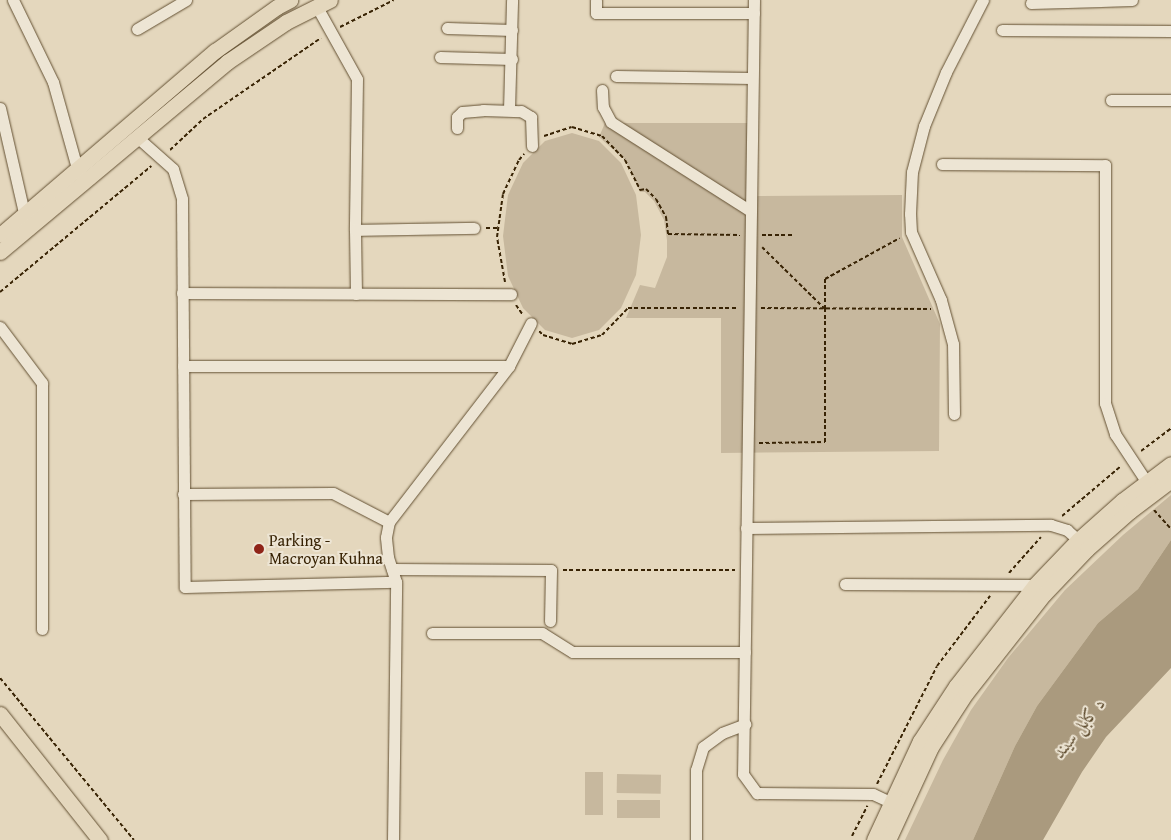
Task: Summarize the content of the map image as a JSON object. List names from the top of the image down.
{
  "water": ["د کابل سيند"],
  "places": ["Parking - Macroyan Kuhna"]
}
